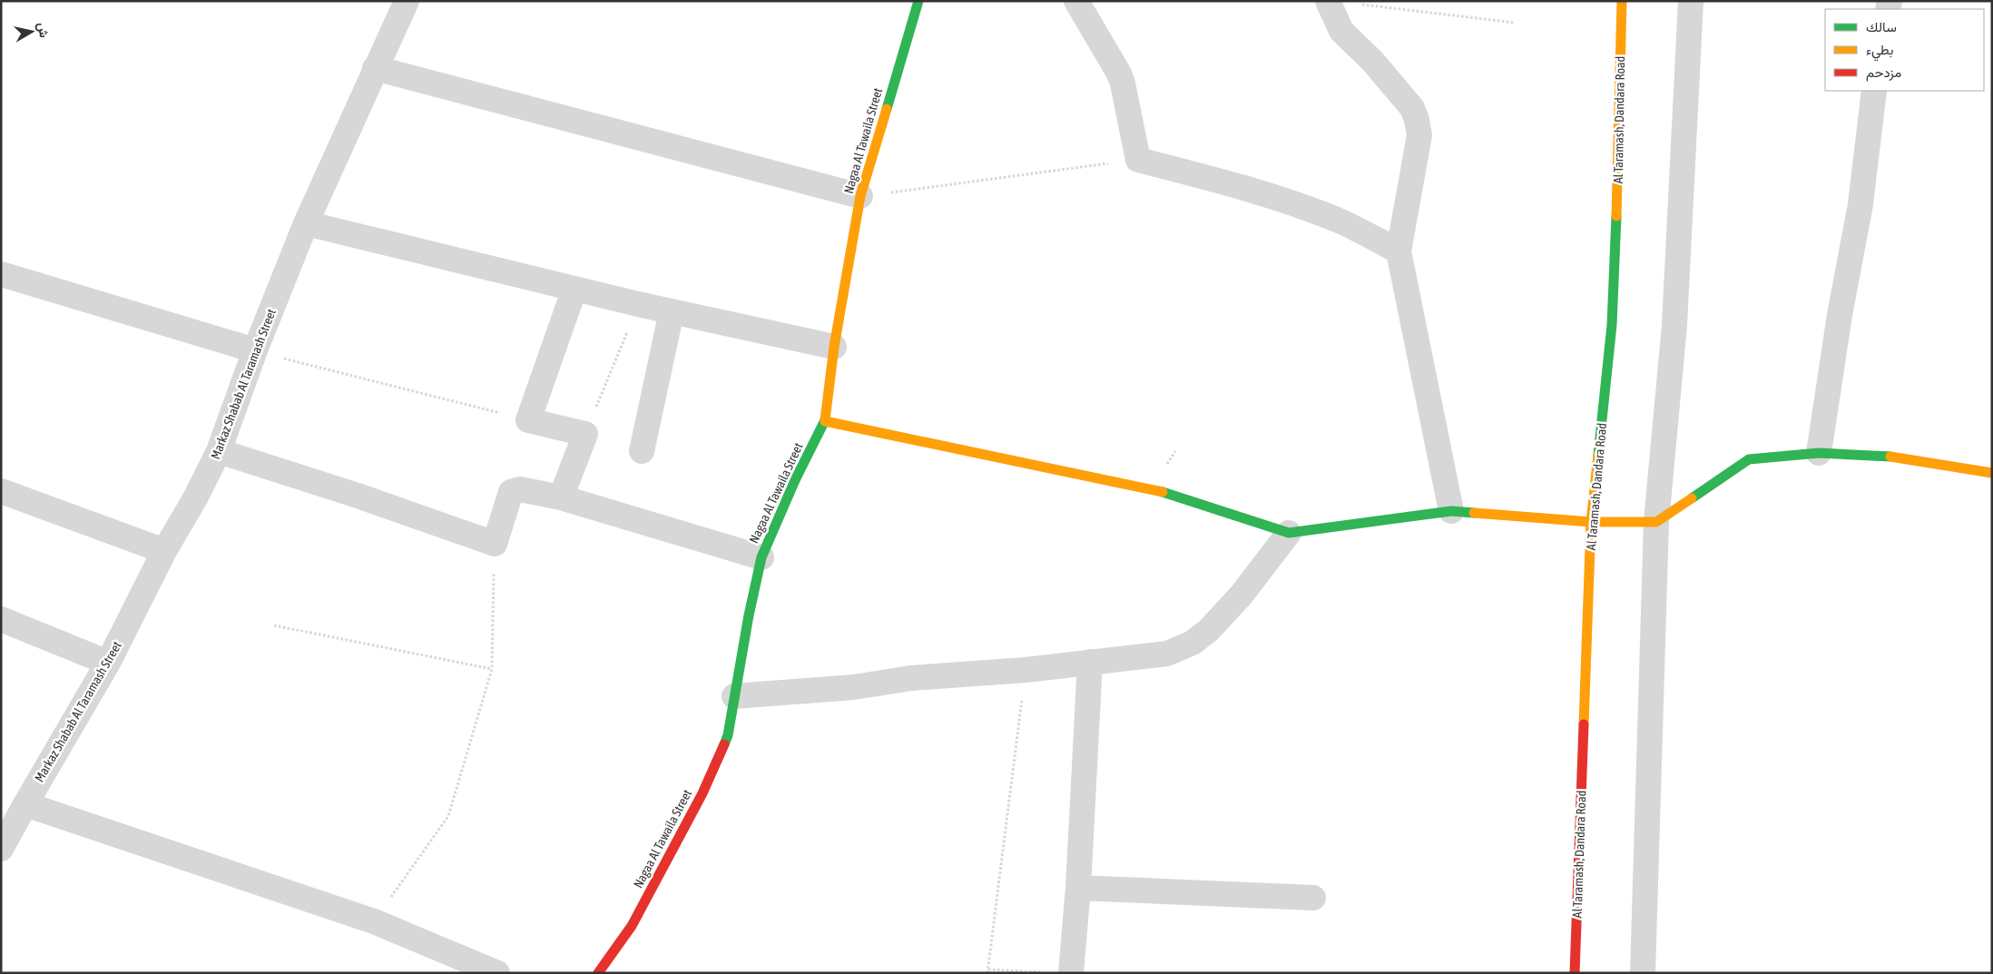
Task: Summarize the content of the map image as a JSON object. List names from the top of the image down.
{
  "streets": {
    "street": ["Al Taramash, Dandara Road", "Nagaa Al Tawaila Street", "Markaz Shabab Al Taramash Street"]
  },
  "legend": ["سالك", "بطيء", "مزدحم"],
  "north": "right"
}
